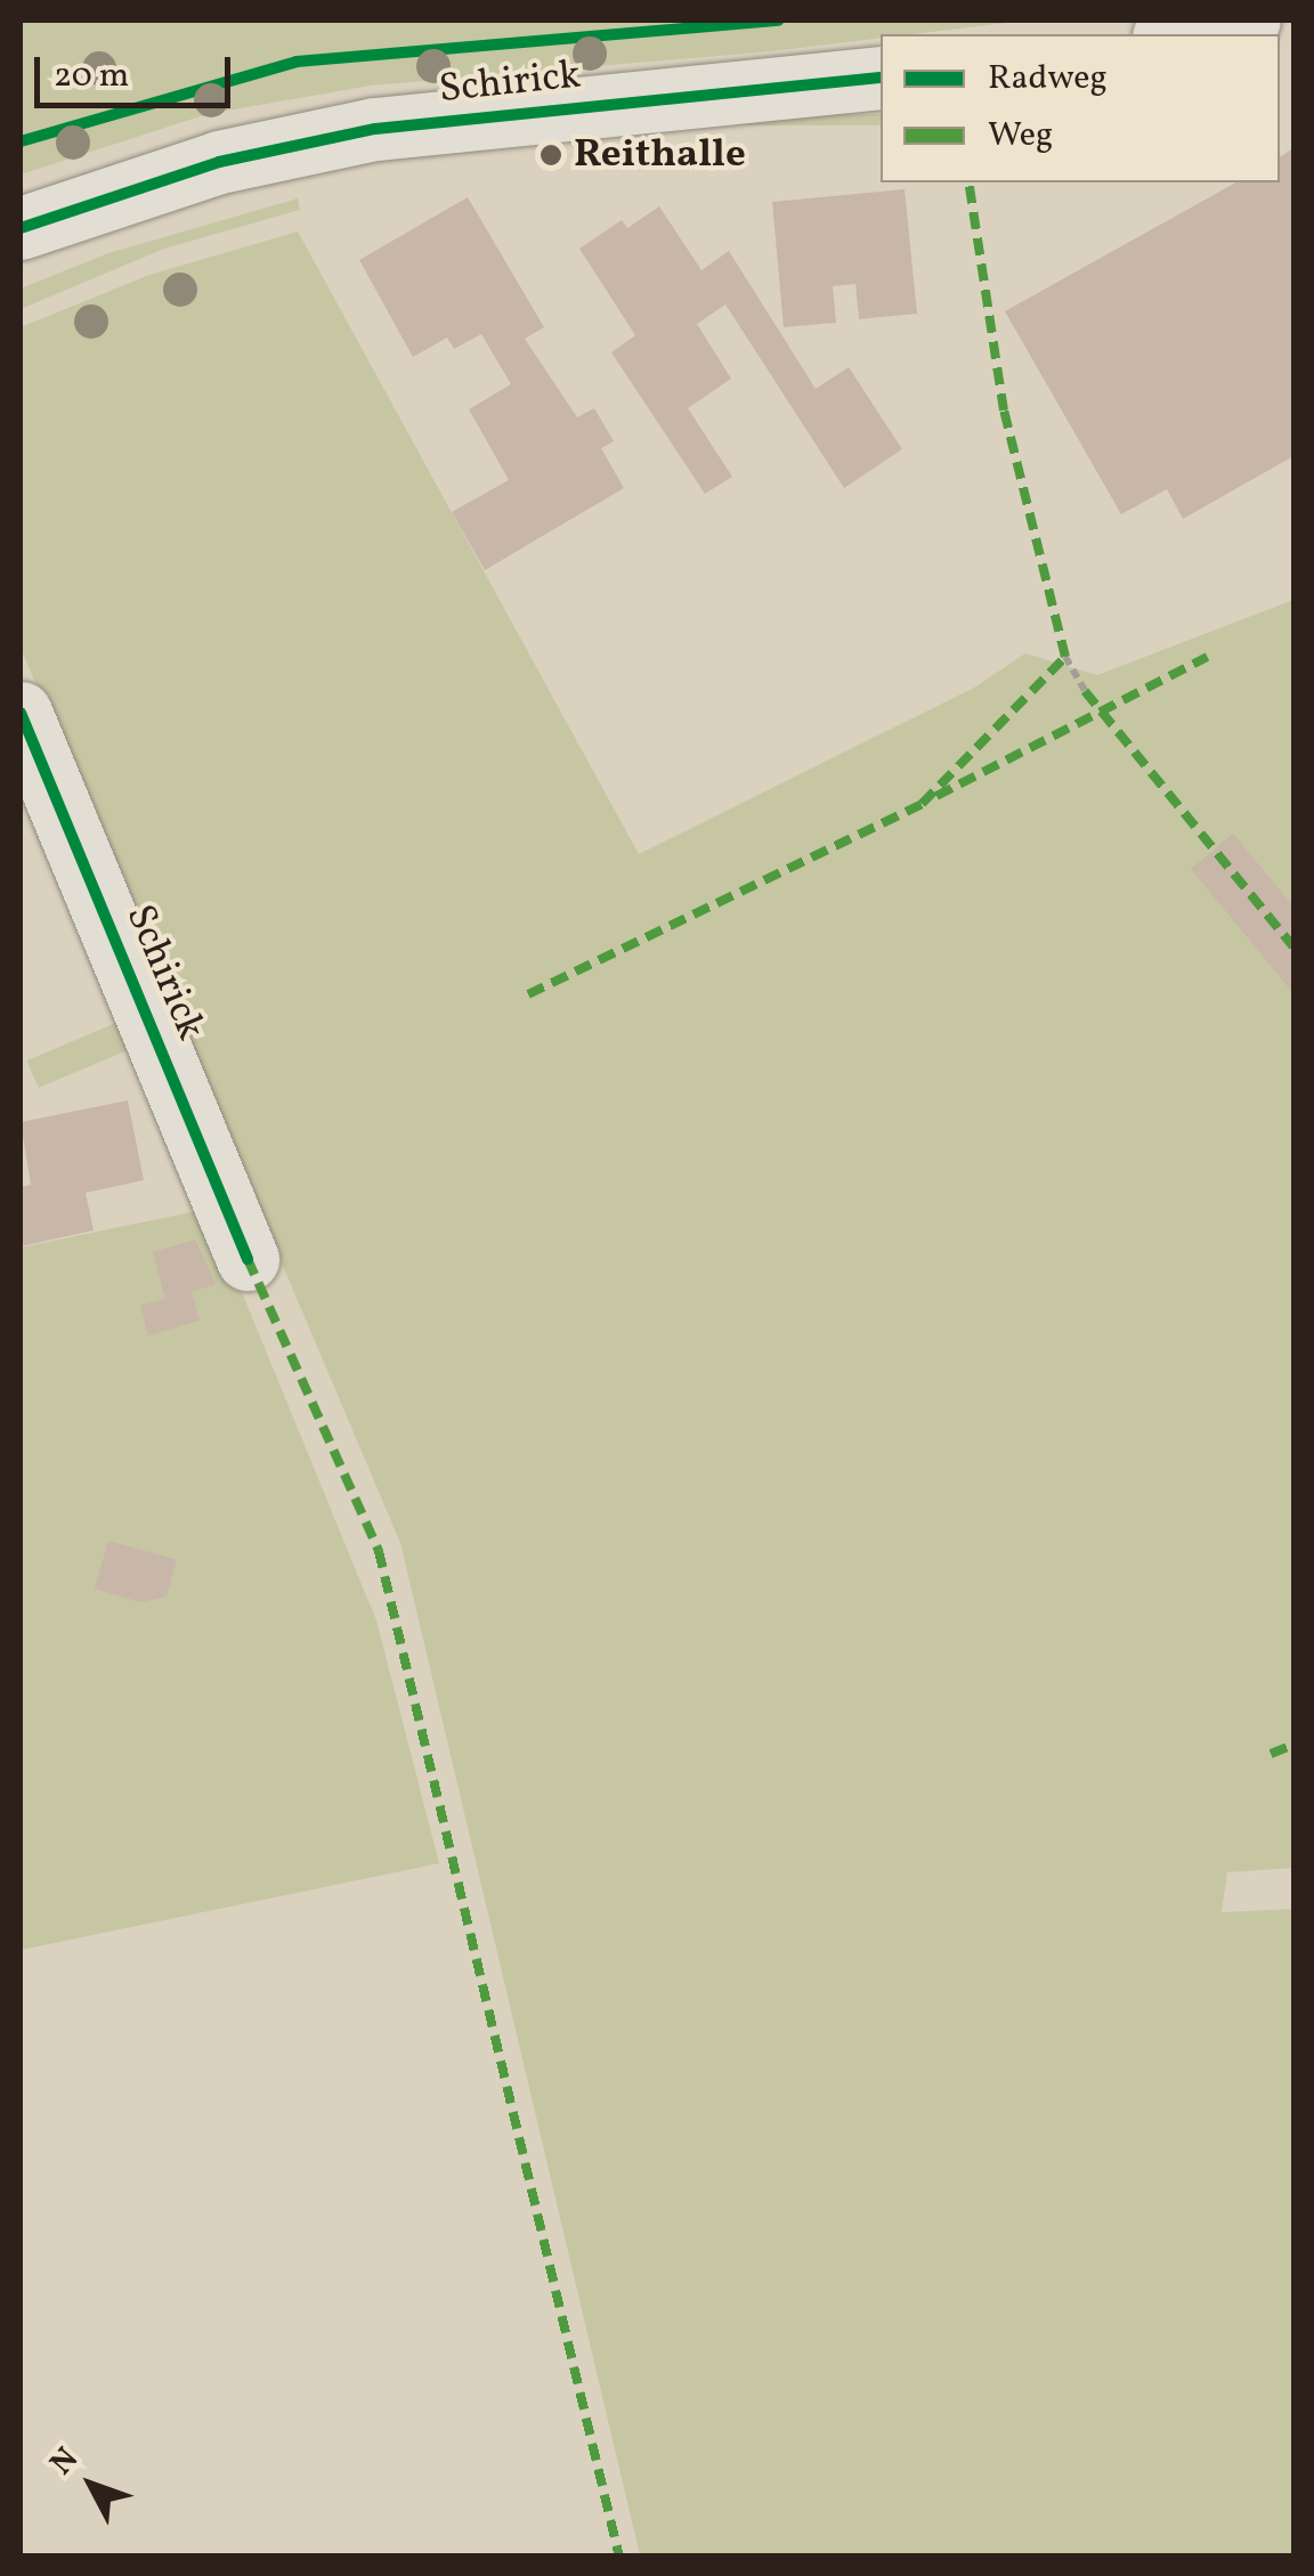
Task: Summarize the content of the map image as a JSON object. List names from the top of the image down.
{
  "streets": {
    "street": ["Schirick"]
  },
  "places": ["Reithalle"],
  "legend": ["Radweg", "Weg"],
  "scale_bar": "20 m",
  "north": "top left"
}
